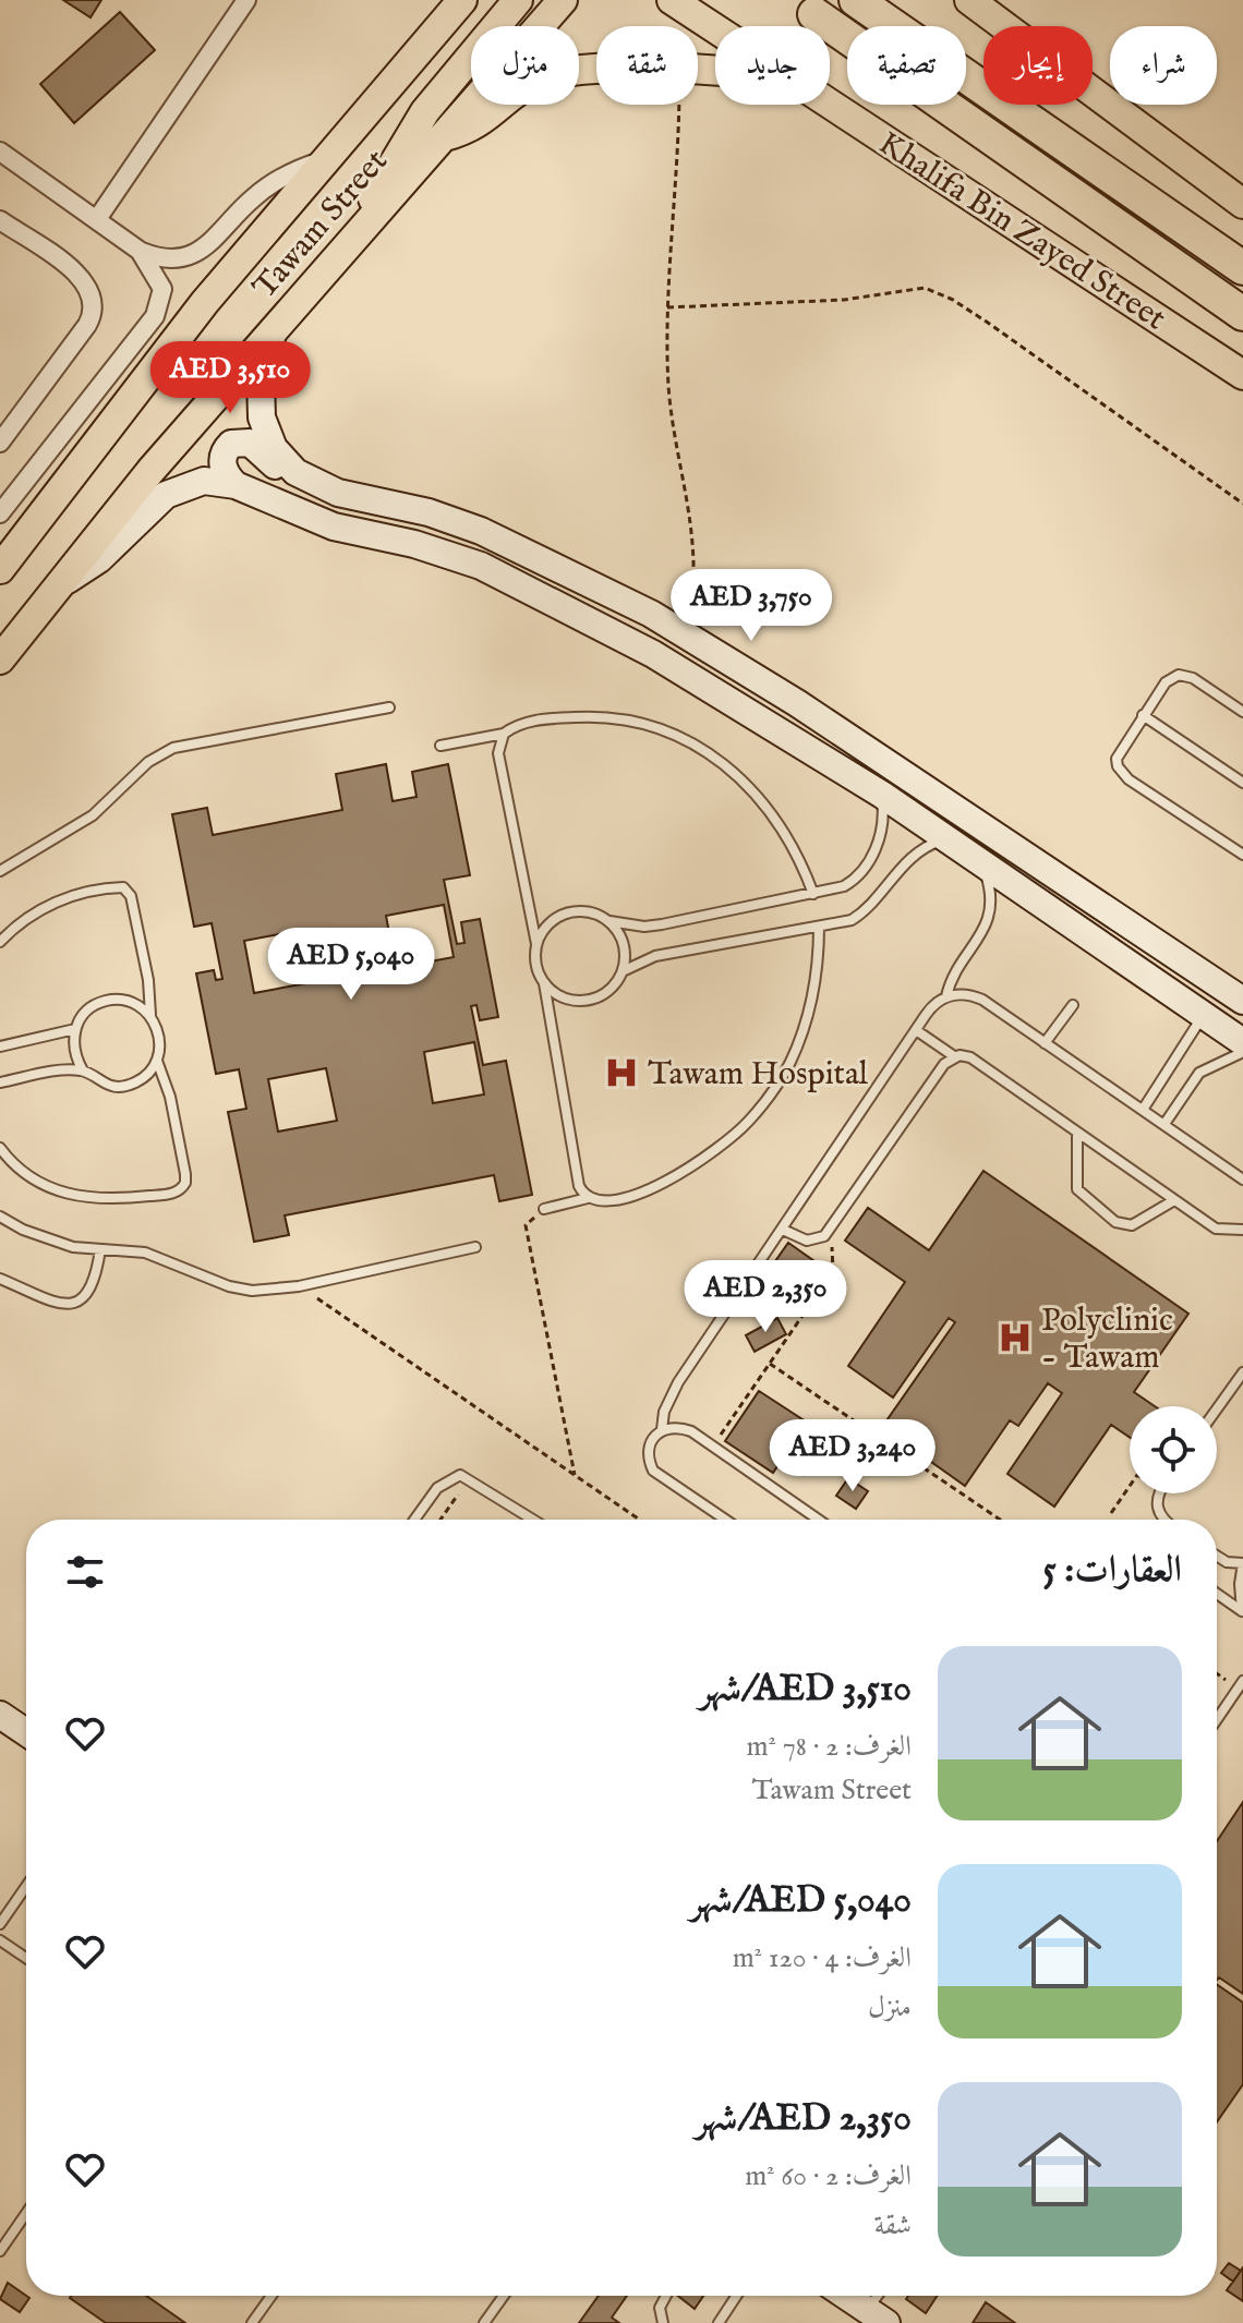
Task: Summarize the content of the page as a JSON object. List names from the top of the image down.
{
  "streets": {
    "highway": ["Khalifa Bin Zayed Street"],
    "main road": ["Tawam Street"]
  },
  "places": {
    "hospital": ["Tawam Hospital", "Polyclinic - Tawam"]
  },
  "page": {
    "chip": [
      "شراء",
      "إيجار",
      "تصفية",
      "جديد",
      "شقة",
      "منزل"
    ],
    "price": [
      "AED 3,510",
      "AED 3,750",
      "AED 5,040",
      "AED 2,350",
      "AED 3,240"
    ],
    "heading": "العقارات: 5",
    "list": [
      {
        "name": "AED 3,510/شهر",
        "note": "الغرف: 2 · 78 m² · Tawam Street"
      },
      {
        "name": "AED 5,040/شهر",
        "note": "الغرف: 4 · 120 m² · منزل"
      },
      {
        "name": "AED 2,350/شهر",
        "note": "الغرف: 2 · 60 m² · شقة"
      }
    ]
  }
}
